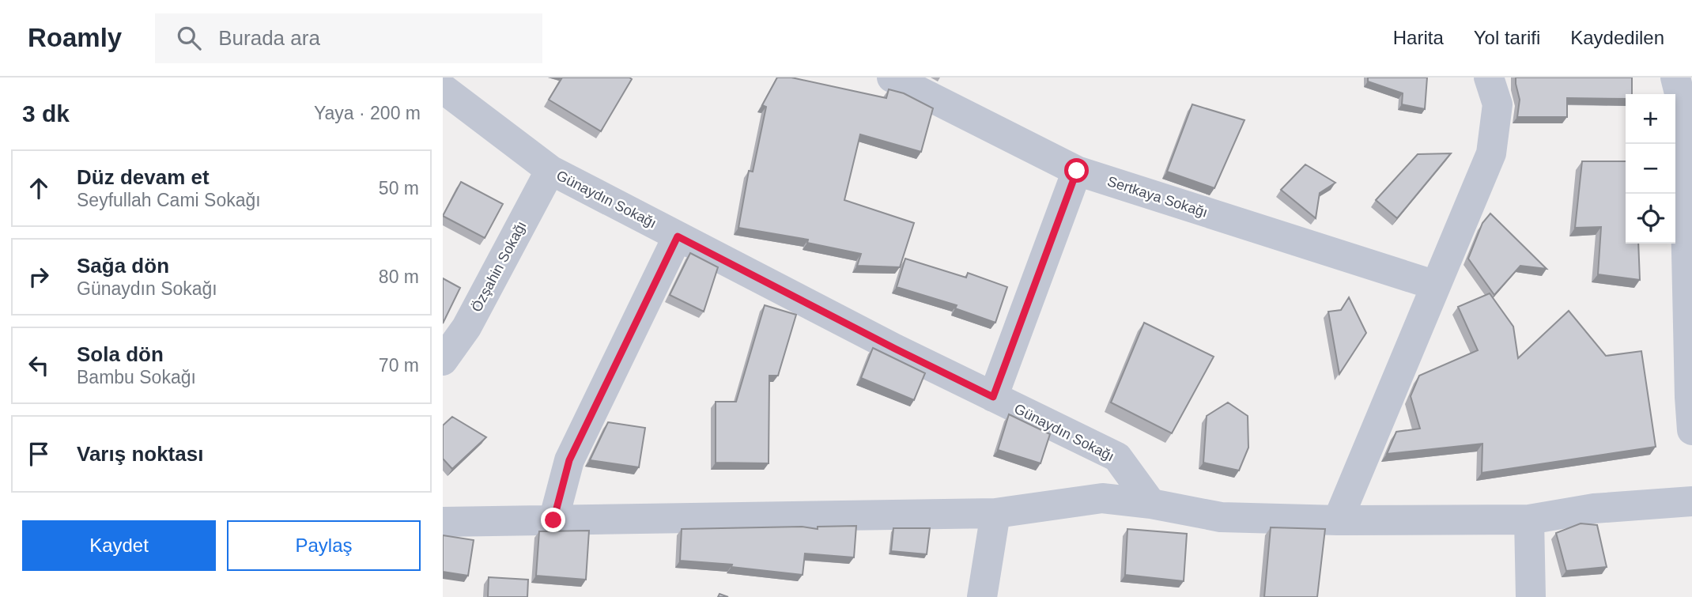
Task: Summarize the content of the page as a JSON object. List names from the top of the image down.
{
  "streets": {
    "street": ["Sertkaya Sokağı", "Günaydın Sokağı", "Özşahin Sokağı"]
  },
  "crossings": [
    ["Günaydın Sokağı", "Özşahin Sokağı"]
  ],
  "page": {
    "header": "Roamly",
    "search": "Burada ara",
    "nav": ["Harita", "Yol tarifi", "Kaydedilen"],
    "heading": ["3 dk", "Yaya · 200 m"],
    "map_buttons": ["+", "−"],
    "list": [
      ["Düz devam et", "Seyfullah Cami Sokağı", "50 m"],
      ["Sağa dön", "Günaydın Sokağı", "80 m"],
      ["Sola dön", "Bambu Sokağı", "70 m"],
      "Varış noktası"
    ],
    "buttons": ["Kaydet", "Paylaş"]
  }
}
